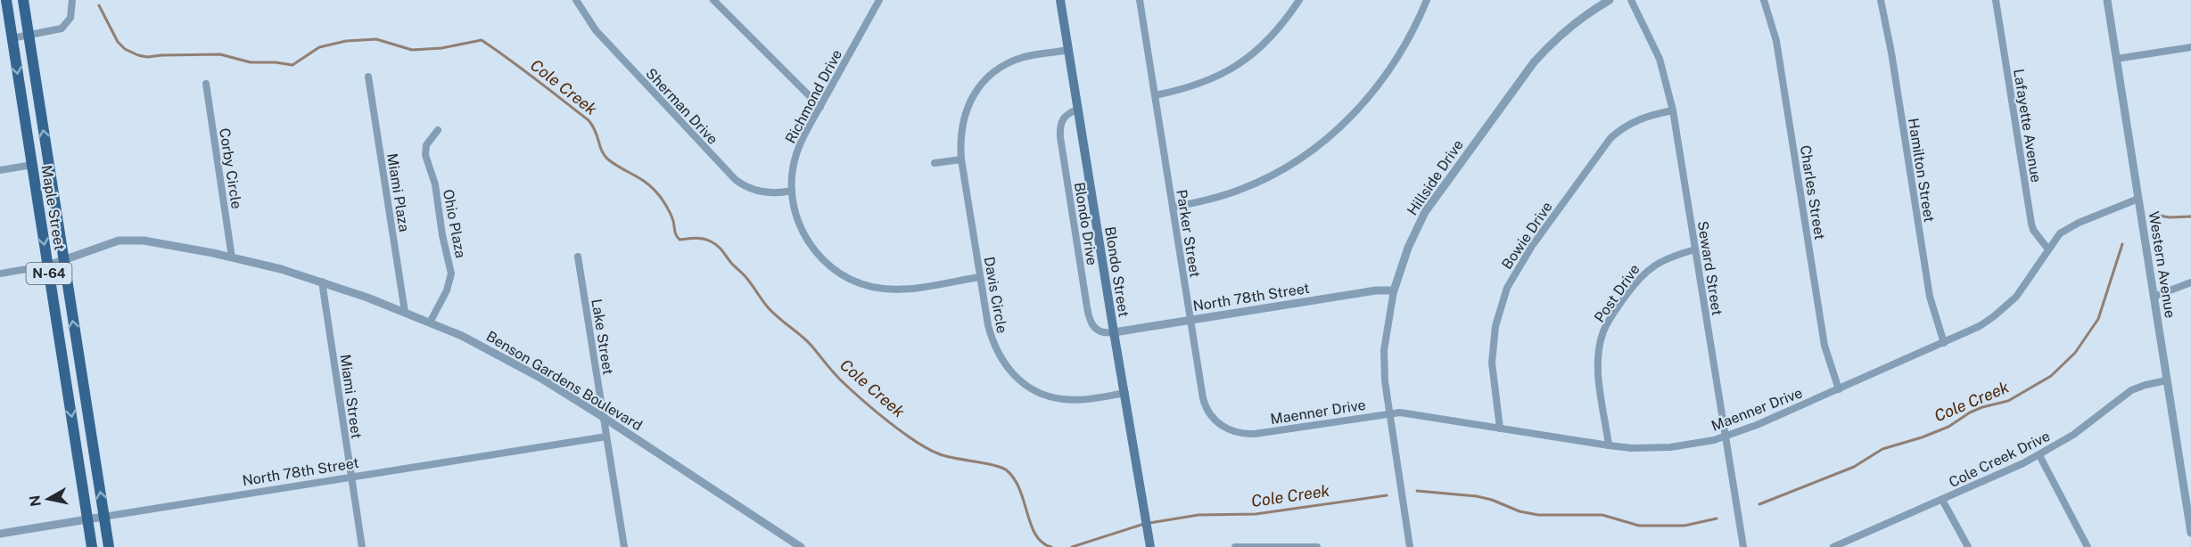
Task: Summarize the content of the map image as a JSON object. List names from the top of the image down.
{
  "streets": {
    "main road": ["Maple Street", "Blondo Street", "N-64"],
    "street": [
      "Richmond Drive",
      "Sherman Drive",
      "Lafayette Avenue",
      "Corby Circle",
      "Hamilton Street",
      "Hillside Drive",
      "Miami Plaza",
      "Charles Street",
      "Ohio Plaza",
      "Blondo Drive",
      "Parker Street",
      "Bowie Drive",
      "Western Avenue",
      "Seward Street",
      "Post Drive",
      "Davis Circle",
      "North 78th Street",
      "Lake Street",
      "Benson Gardens Boulevard",
      "Miami Street",
      "Maenner Drive",
      "Cole Creek Drive"
    ]
  },
  "crossings": [
    ["Richmond Drive", "Sherman Drive"],
    ["Richmond Drive", "Davis Circle"],
    ["Lafayette Avenue", "Maenner Drive"],
    ["Corby Circle", "Benson Gardens Boulevard"],
    ["Hamilton Street", "Maenner Drive"],
    ["Hillside Drive", "North 78th Street"],
    ["Hillside Drive", "Maenner Drive"],
    ["Miami Plaza", "Benson Gardens Boulevard"],
    ["Charles Street", "Maenner Drive"],
    ["Maple Street", "North 78th Street"],
    ["Maple Street", "Benson Gardens Boulevard"],
    ["Ohio Plaza", "Benson Gardens Boulevard"],
    ["Blondo Drive", "Blondo Street"],
    ["Blondo Drive", "North 78th Street"],
    ["Parker Street", "North 78th Street"],
    ["Parker Street", "Maenner Drive"],
    ["Bowie Drive", "Seward Street"],
    ["Bowie Drive", "Maenner Drive"],
    ["Western Avenue", "Maenner Drive"],
    ["Western Avenue", "Cole Creek Drive"],
    ["Seward Street", "Post Drive"],
    ["Seward Street", "Maenner Drive"],
    ["Blondo Street", "Davis Circle"],
    ["Blondo Street", "North 78th Street"],
    ["Post Drive", "Maenner Drive"],
    ["North 78th Street", "Lake Street"],
    ["North 78th Street", "Miami Street"],
    ["Lake Street", "Benson Gardens Boulevard"],
    ["Benson Gardens Boulevard", "Miami Street"]
  ],
  "water": ["Cole Creek"],
  "north": "left"
}
